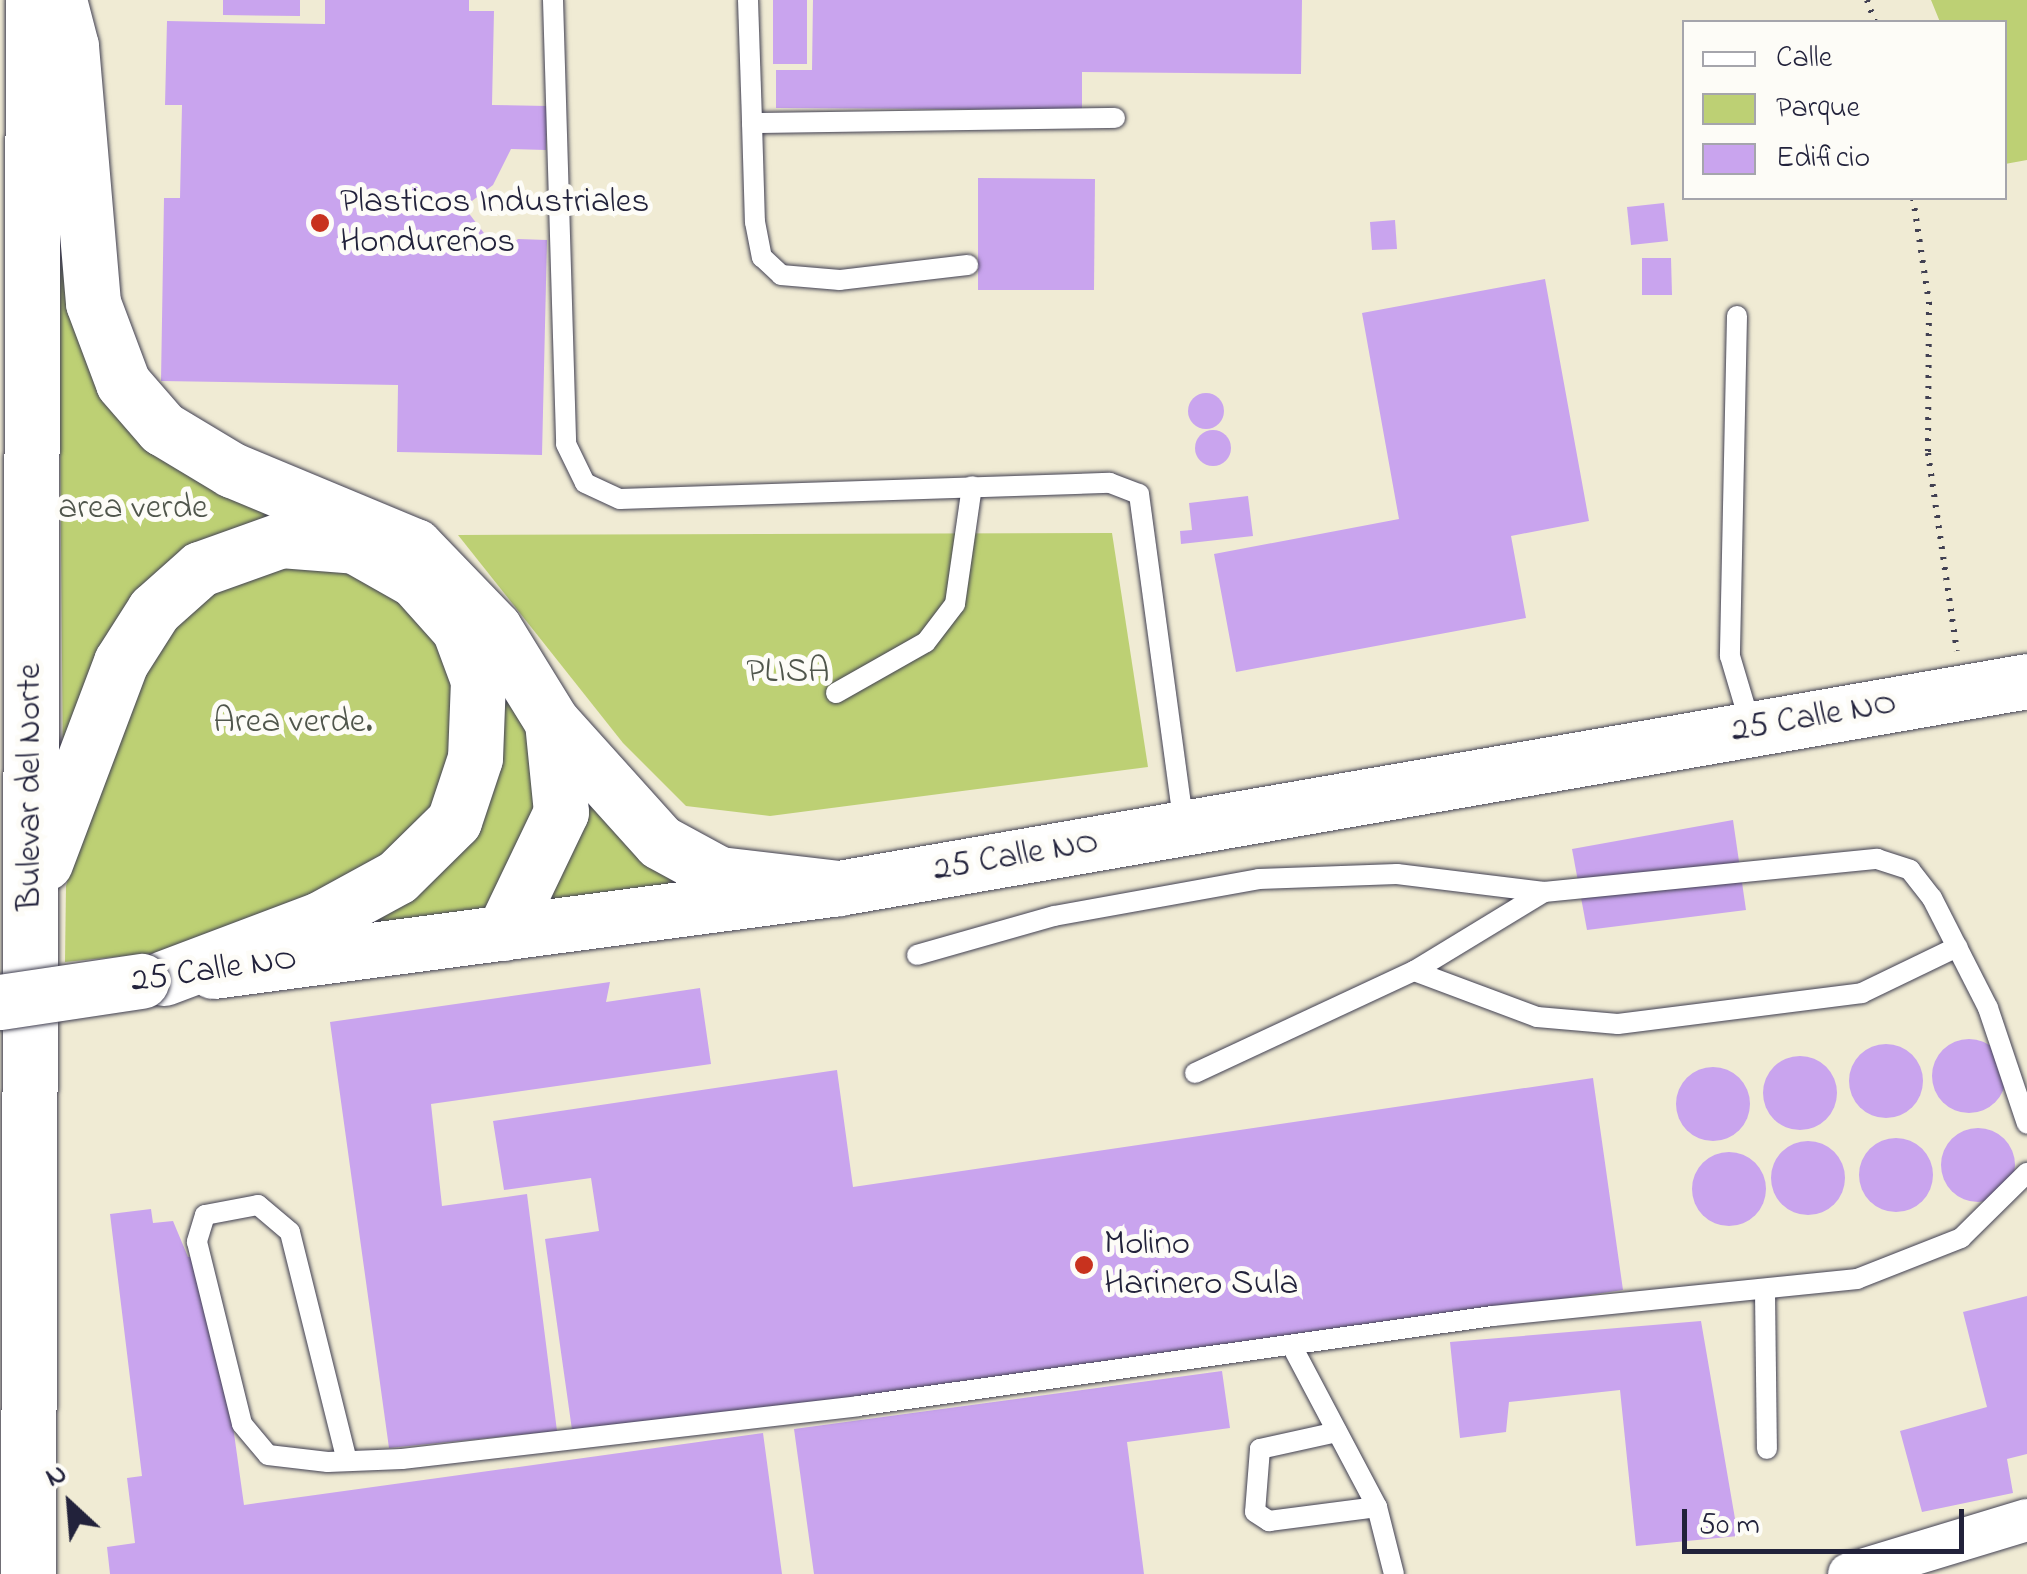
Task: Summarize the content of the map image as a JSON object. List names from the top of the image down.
{
  "streets": {
    "main road": ["25 Calle NO", "Bulevar del Norte"]
  },
  "parks": ["area verde", "PLISA", "Area verde."],
  "places": ["Plasticos Industriales Hondureños", "Molino Harinero Sula"],
  "legend": ["Calle", "Parque", "Edificio"],
  "scale_bar": "50 m",
  "north": "top left"
}
